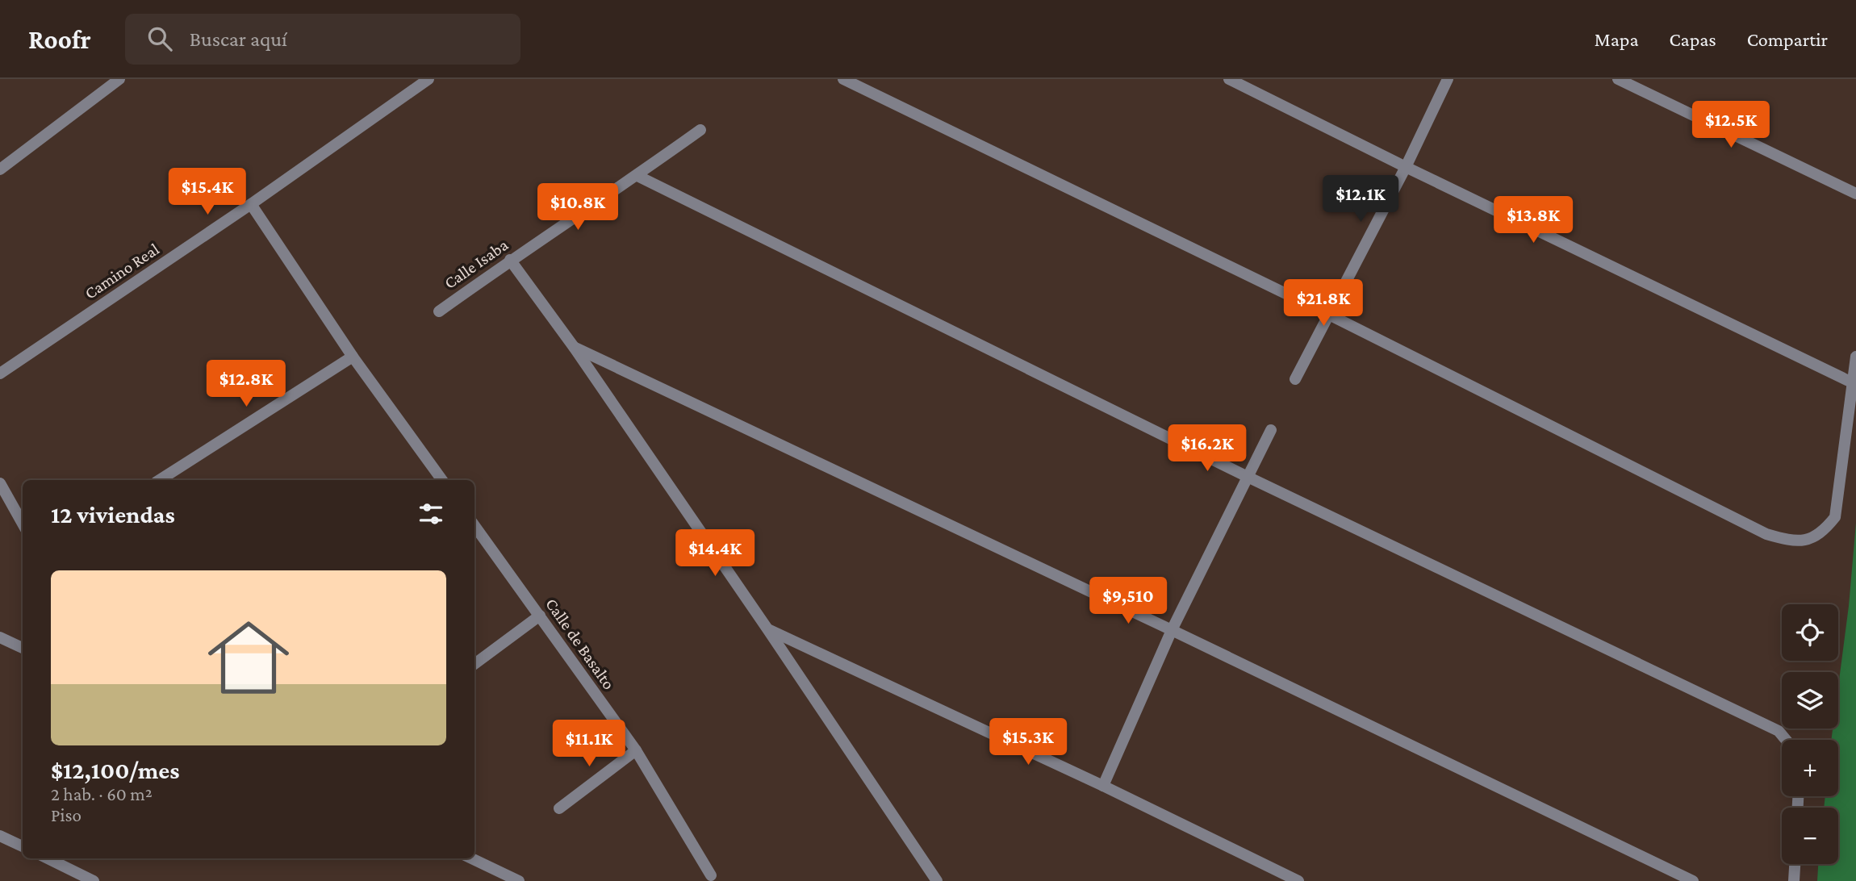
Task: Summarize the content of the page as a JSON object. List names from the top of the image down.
{
  "streets": {
    "street": ["Calle Isaba", "Camino Real", "Calle de Basalto"]
  },
  "page": {
    "header": "Roofr",
    "search": "Buscar aquí",
    "nav": ["Mapa", "Capas", "Compartir"],
    "price": [
      "$12.5K",
      "$15.4K",
      "$12.1K",
      "$10.8K",
      "$13.8K",
      "$21.8K",
      "$12.8K",
      "$16.2K",
      "$14.4K",
      "$9,510",
      "$15.3K",
      "$11.1K"
    ],
    "heading": "12 viviendas",
    "list": [
      {
        "name": "$12,100/mes",
        "note": "2 hab. · 60 m² · Piso"
      }
    ],
    "map_buttons": ["+", "−"]
  }
}
